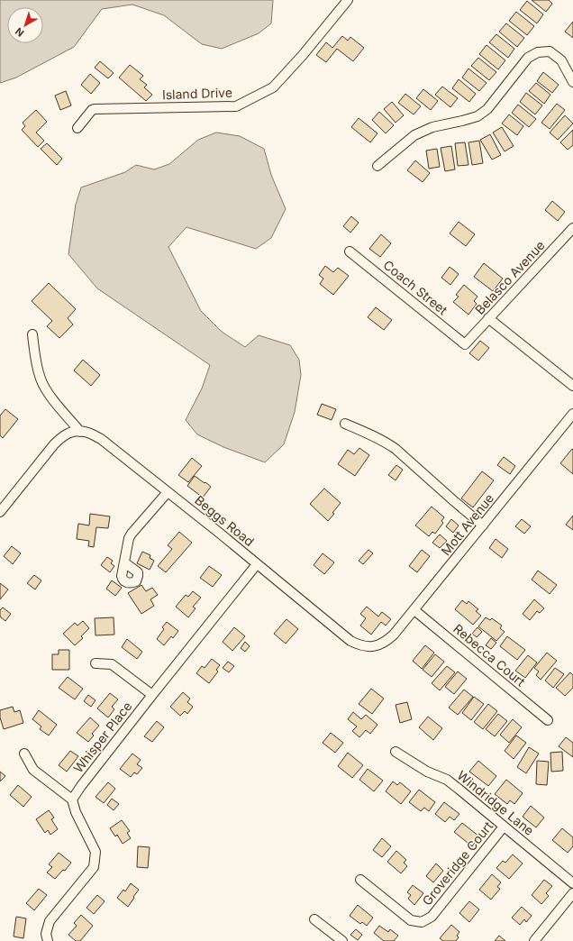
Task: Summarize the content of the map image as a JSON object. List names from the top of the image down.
{
  "streets": {
    "street": [
      "Island Drive",
      "Belasco Avenue",
      "Coach Street",
      "Beggs Road",
      "Mott Avenue",
      "Rebecca Court",
      "Whisper Place",
      "Windridge Lane",
      "Groveridge Court"
    ]
  },
  "crossings": [
    ["Belasco Avenue", "Coach Street"],
    ["Beggs Road", "Mott Avenue"],
    ["Beggs Road", "Whisper Place"],
    ["Mott Avenue", "Rebecca Court"],
    ["Windridge Lane", "Groveridge Court"]
  ],
  "north": "bottom left"
}
